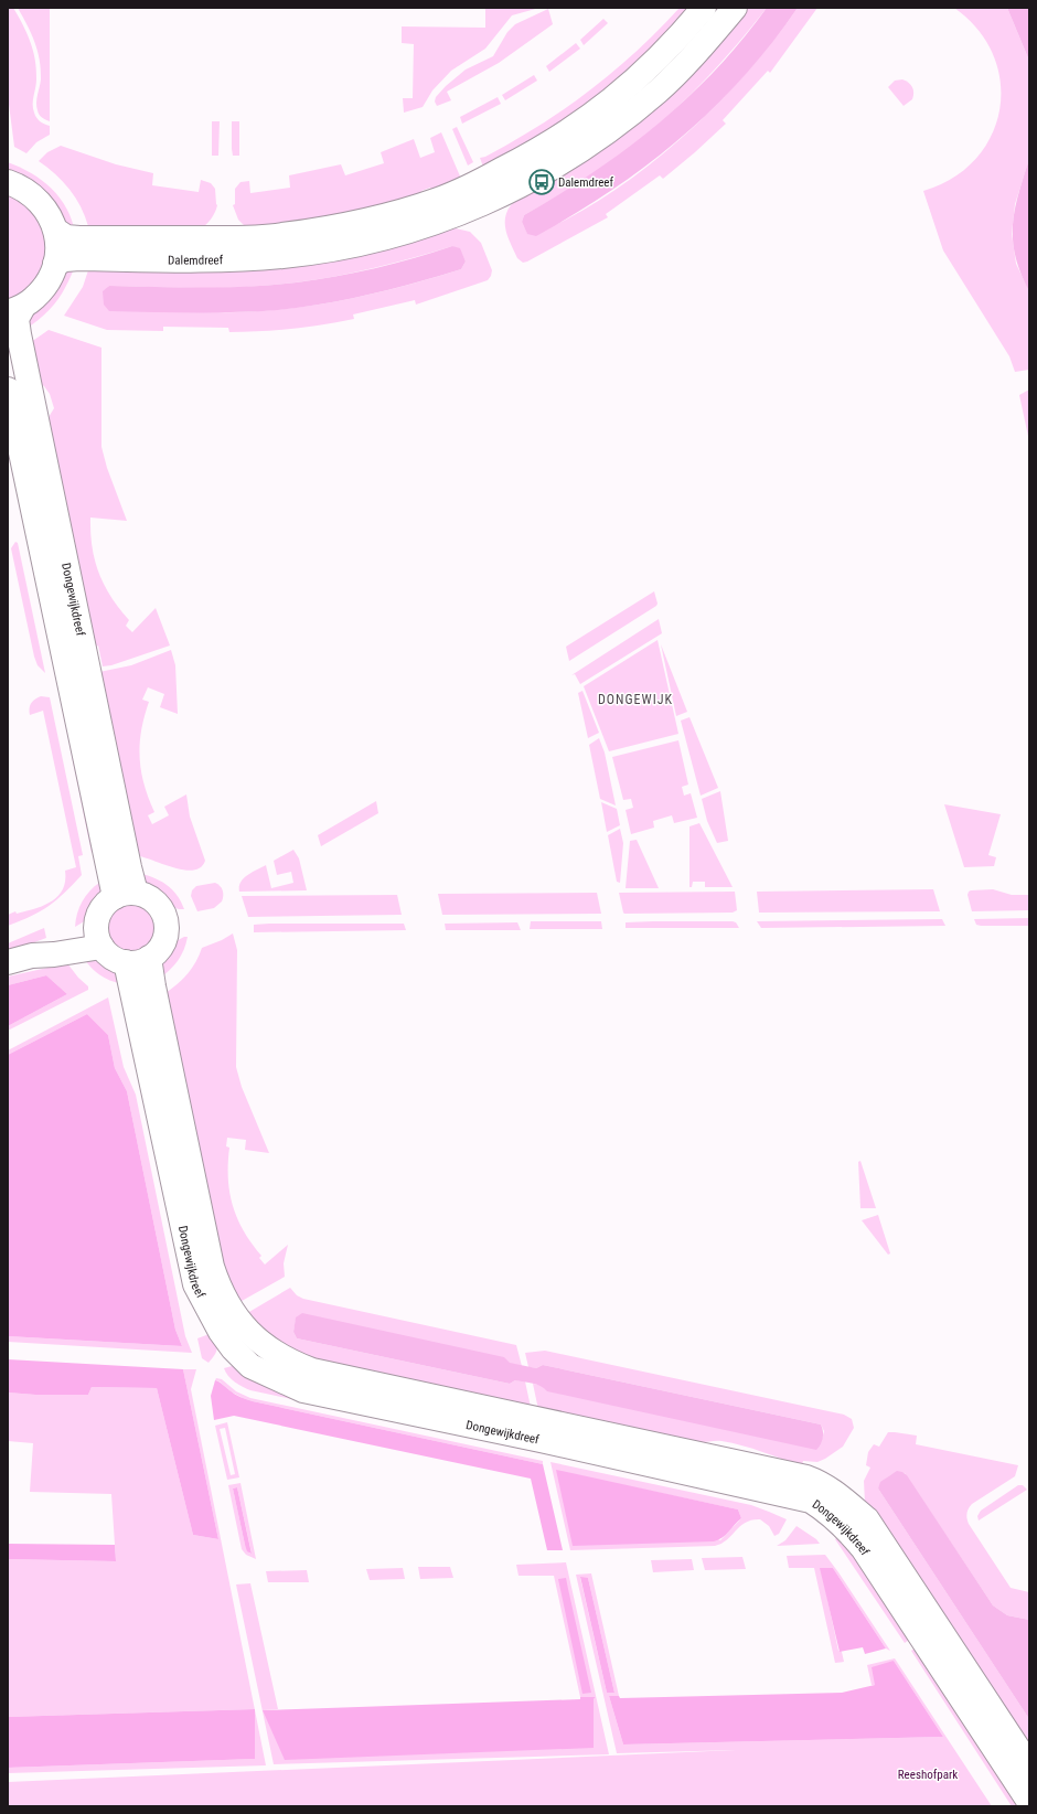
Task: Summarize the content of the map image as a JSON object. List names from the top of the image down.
{
  "streets": {
    "street": ["Dalemdreef", "Dongewijkdreef"]
  },
  "districts": ["DONGEWIJK"],
  "parks": ["Reeshofpark"],
  "places": {
    "bus stop": ["Dalemdreef"]
  }
}
